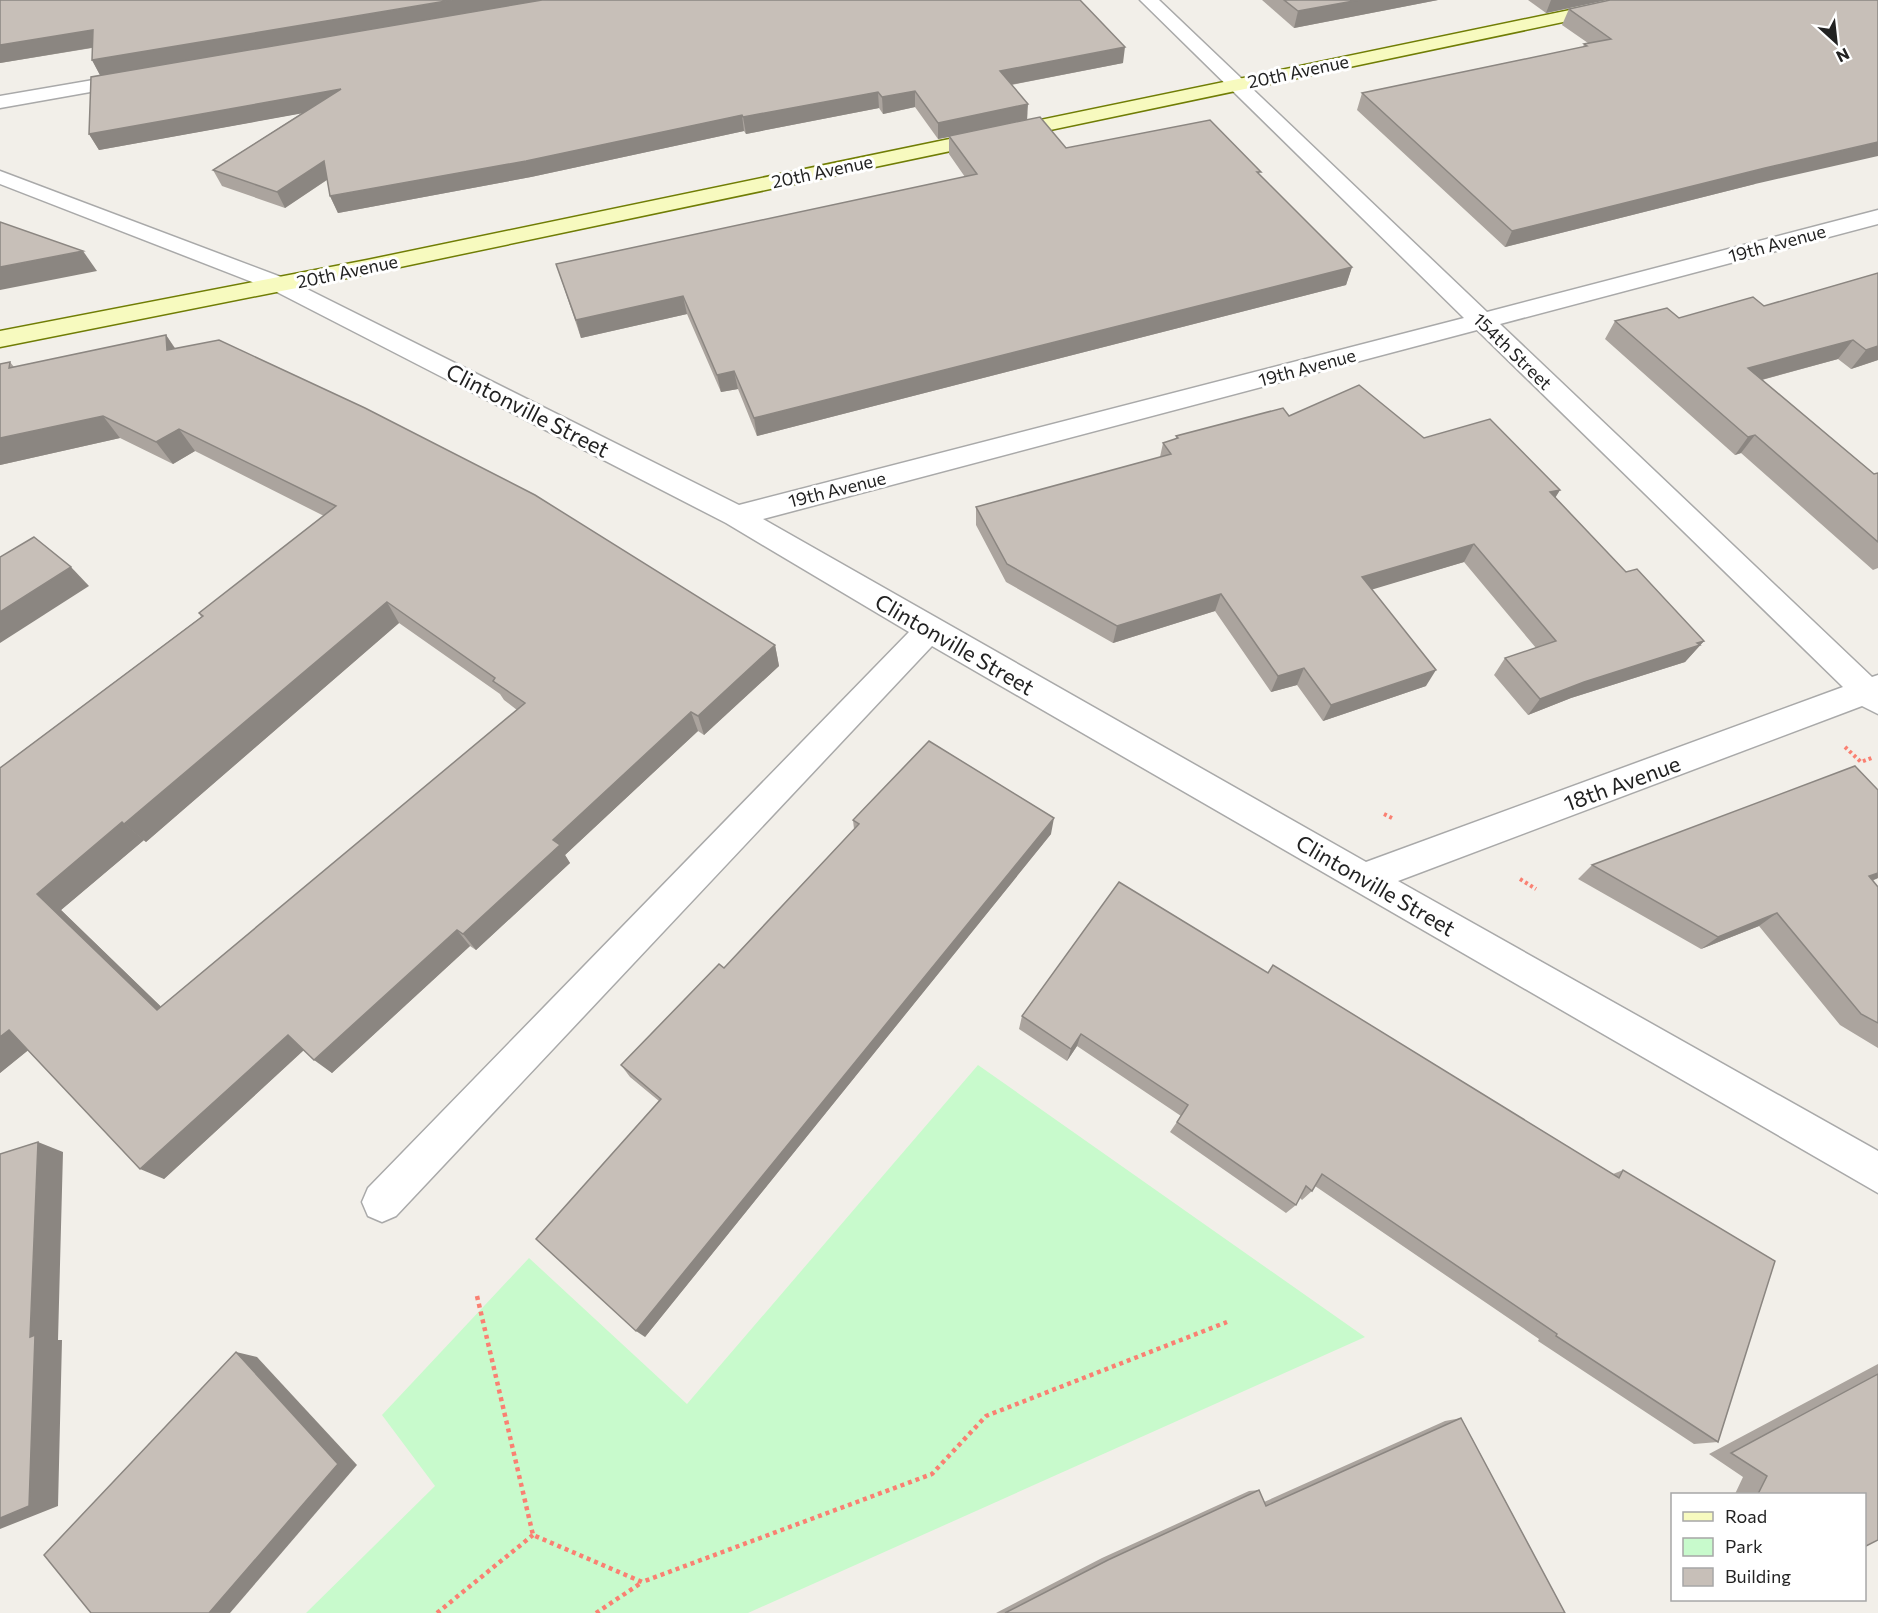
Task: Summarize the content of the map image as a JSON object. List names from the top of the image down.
{
  "streets": {
    "street": [
      "20th Avenue",
      "19th Avenue",
      "154th Street",
      "Clintonville Street",
      "18th Avenue"
    ]
  },
  "crossings": [
    ["20th Avenue", "154th Street"],
    ["20th Avenue", "Clintonville Street"],
    ["19th Avenue", "154th Street"],
    ["19th Avenue", "Clintonville Street"],
    ["154th Street", "18th Avenue"],
    ["Clintonville Street", "18th Avenue"]
  ],
  "legend": ["Road", "Park", "Building"],
  "north": "bottom right"
}
